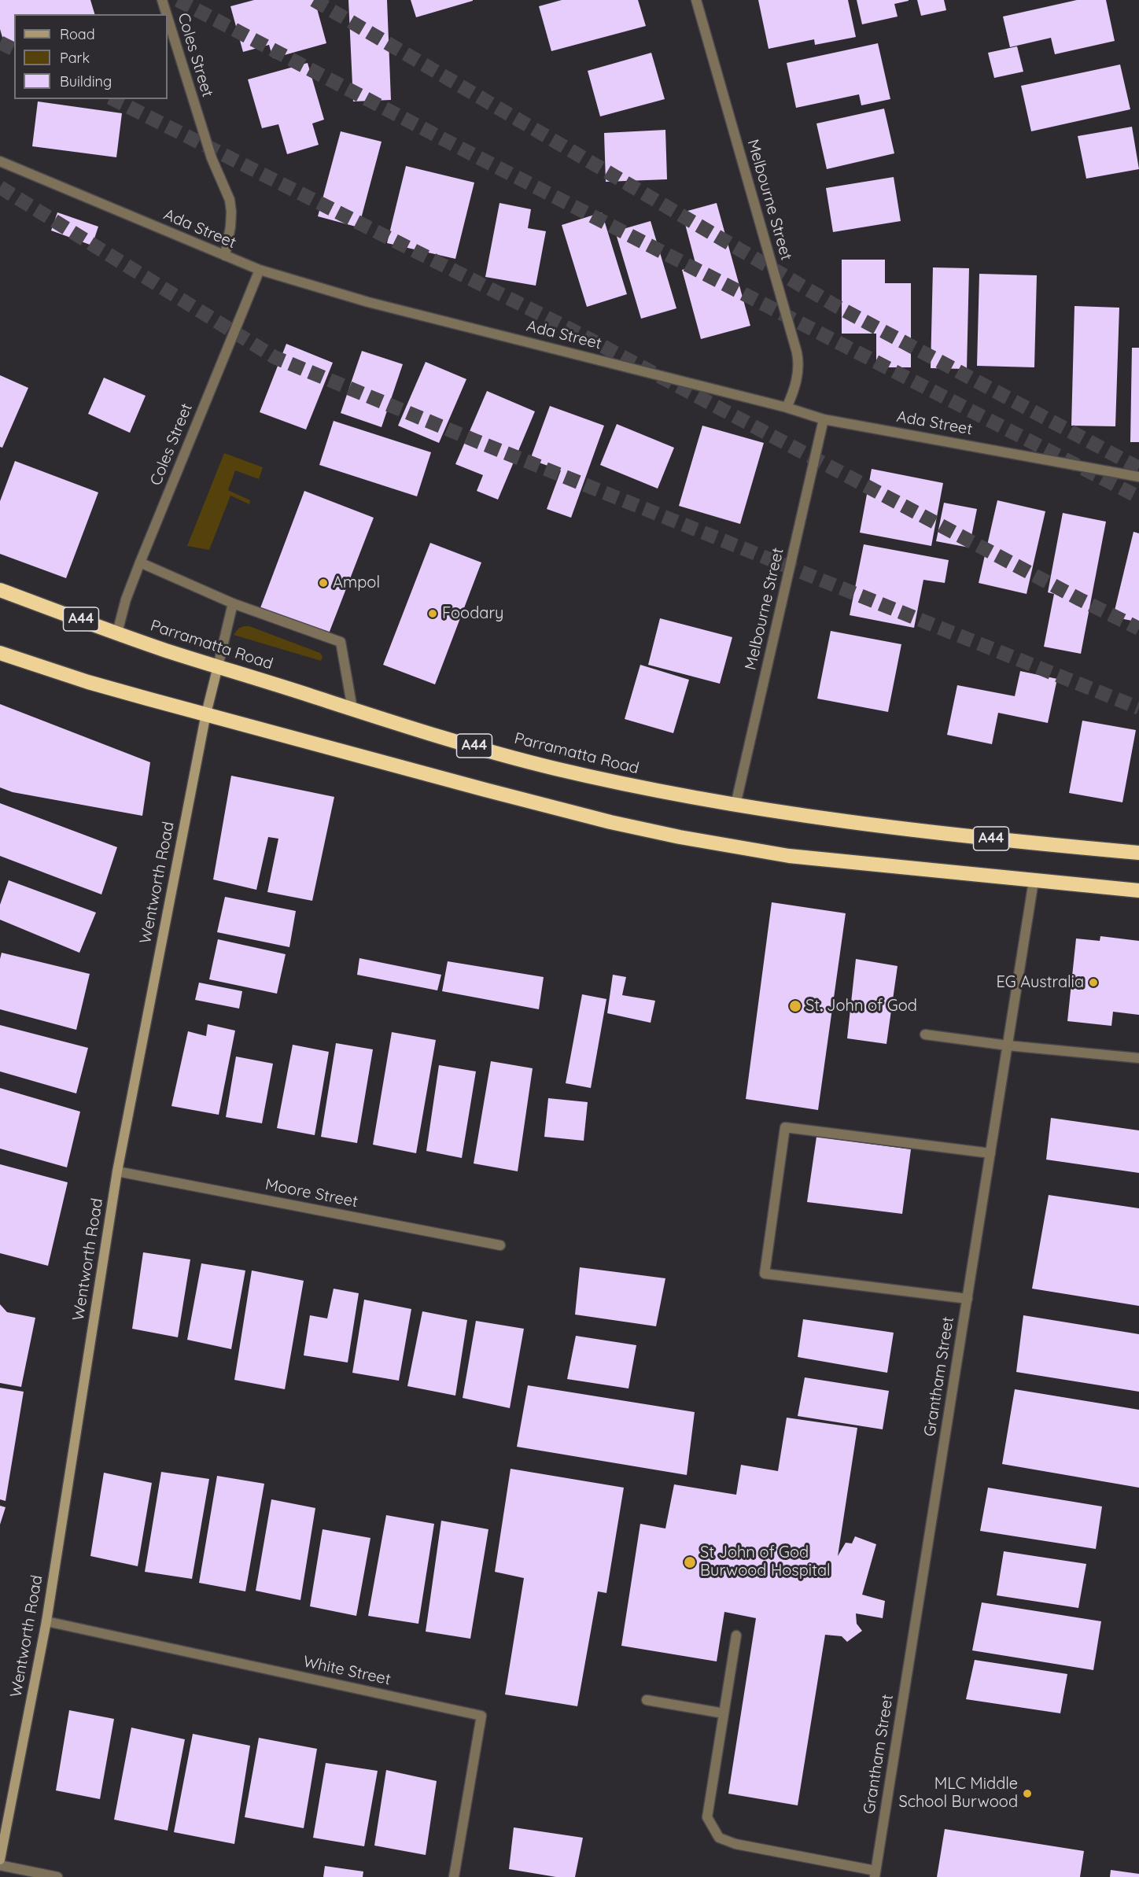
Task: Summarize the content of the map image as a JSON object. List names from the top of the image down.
{
  "streets": {
    "highway": ["A44", "Parramatta Road"],
    "street": [
      "Coles Street",
      "Melbourne Street",
      "Ada Street",
      "Wentworth Road",
      "Moore Street",
      "Grantham Street",
      "White Street"
    ]
  },
  "crossings": [
    ["Coles Street", "Ada Street"],
    ["Coles Street", "Parramatta Road"],
    ["Melbourne Street", "Ada Street"],
    ["Melbourne Street", "Parramatta Road"],
    ["Parramatta Road", "Wentworth Road"],
    ["Wentworth Road", "Moore Street"],
    ["Wentworth Road", "White Street"]
  ],
  "places": [
    "Ampol",
    "Foodary",
    "EG Australia",
    "St. John of God",
    "St John of God Burwood Hospital",
    "MLC Middle School Burwood"
  ],
  "legend": ["Road", "Park", "Building"]
}
